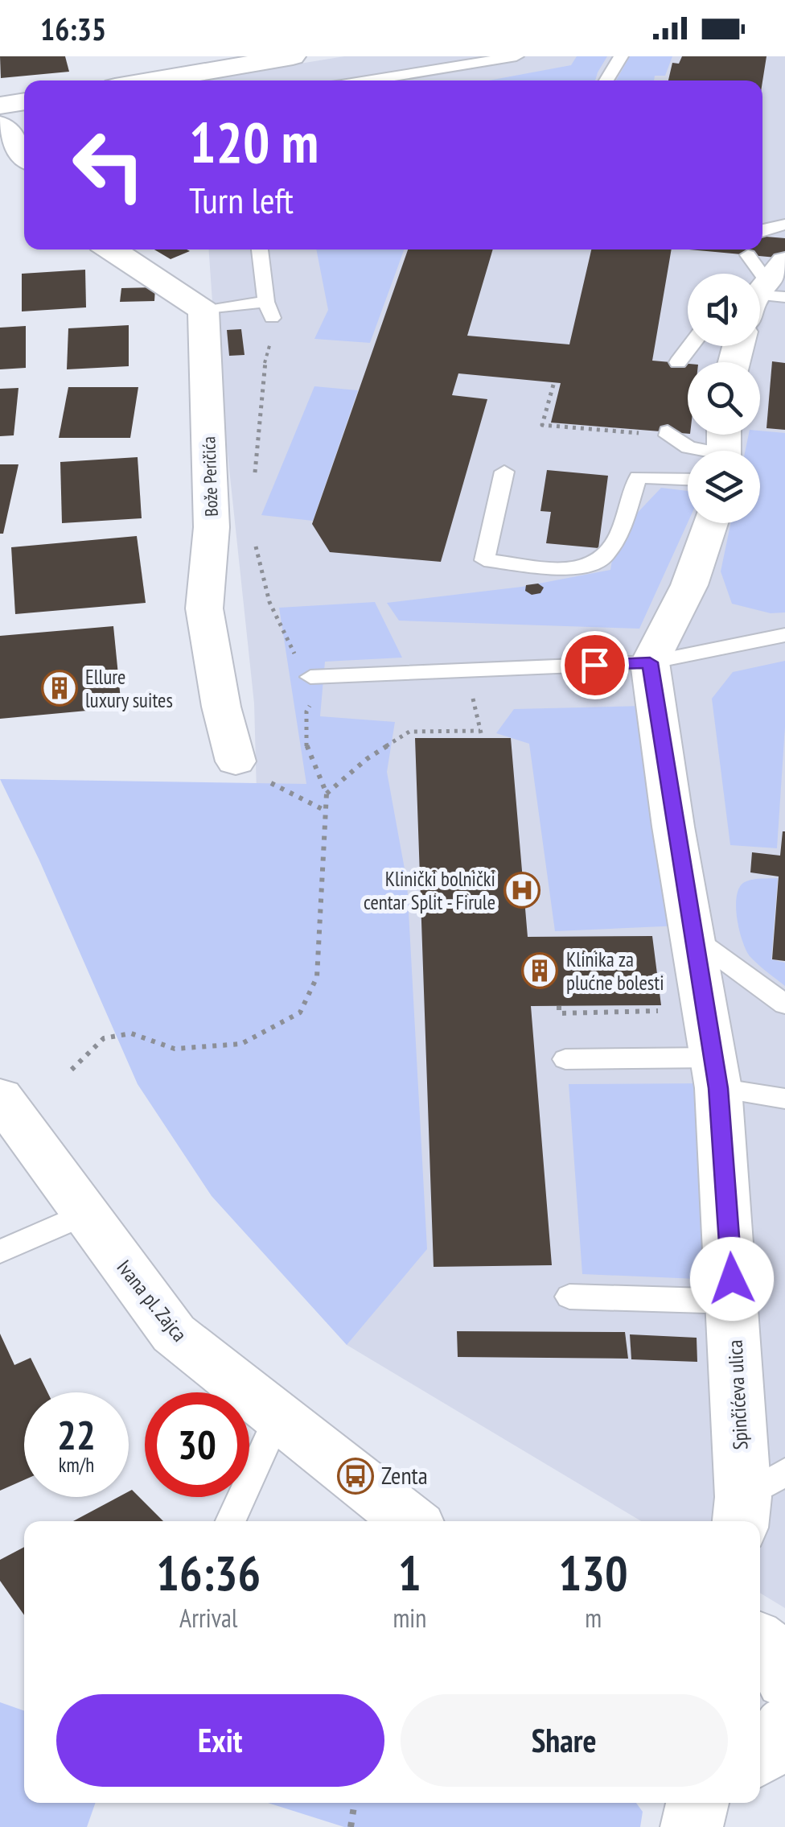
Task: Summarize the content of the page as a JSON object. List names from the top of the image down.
{
  "streets": {
    "street": ["Bože Peričića", "Ivana pl. Zajca", "Spinčićeva ulica"]
  },
  "places": {
    "building": ["Ellure luxury suites", "Klinika za plućne bolesti"],
    "hospital": ["Klinički bolnički centar Split - Firule"],
    "bus stop": ["Zenta"]
  },
  "page": {
    "status": "16:35",
    "turn": ["120 m", "Turn left"],
    "speed": "22 km/h",
    "limit": "30",
    "eta": [
      "16:36",
      "Arrival",
      "1",
      "min",
      "130",
      "m"
    ],
    "buttons": ["Exit", "Share"]
  }
}
